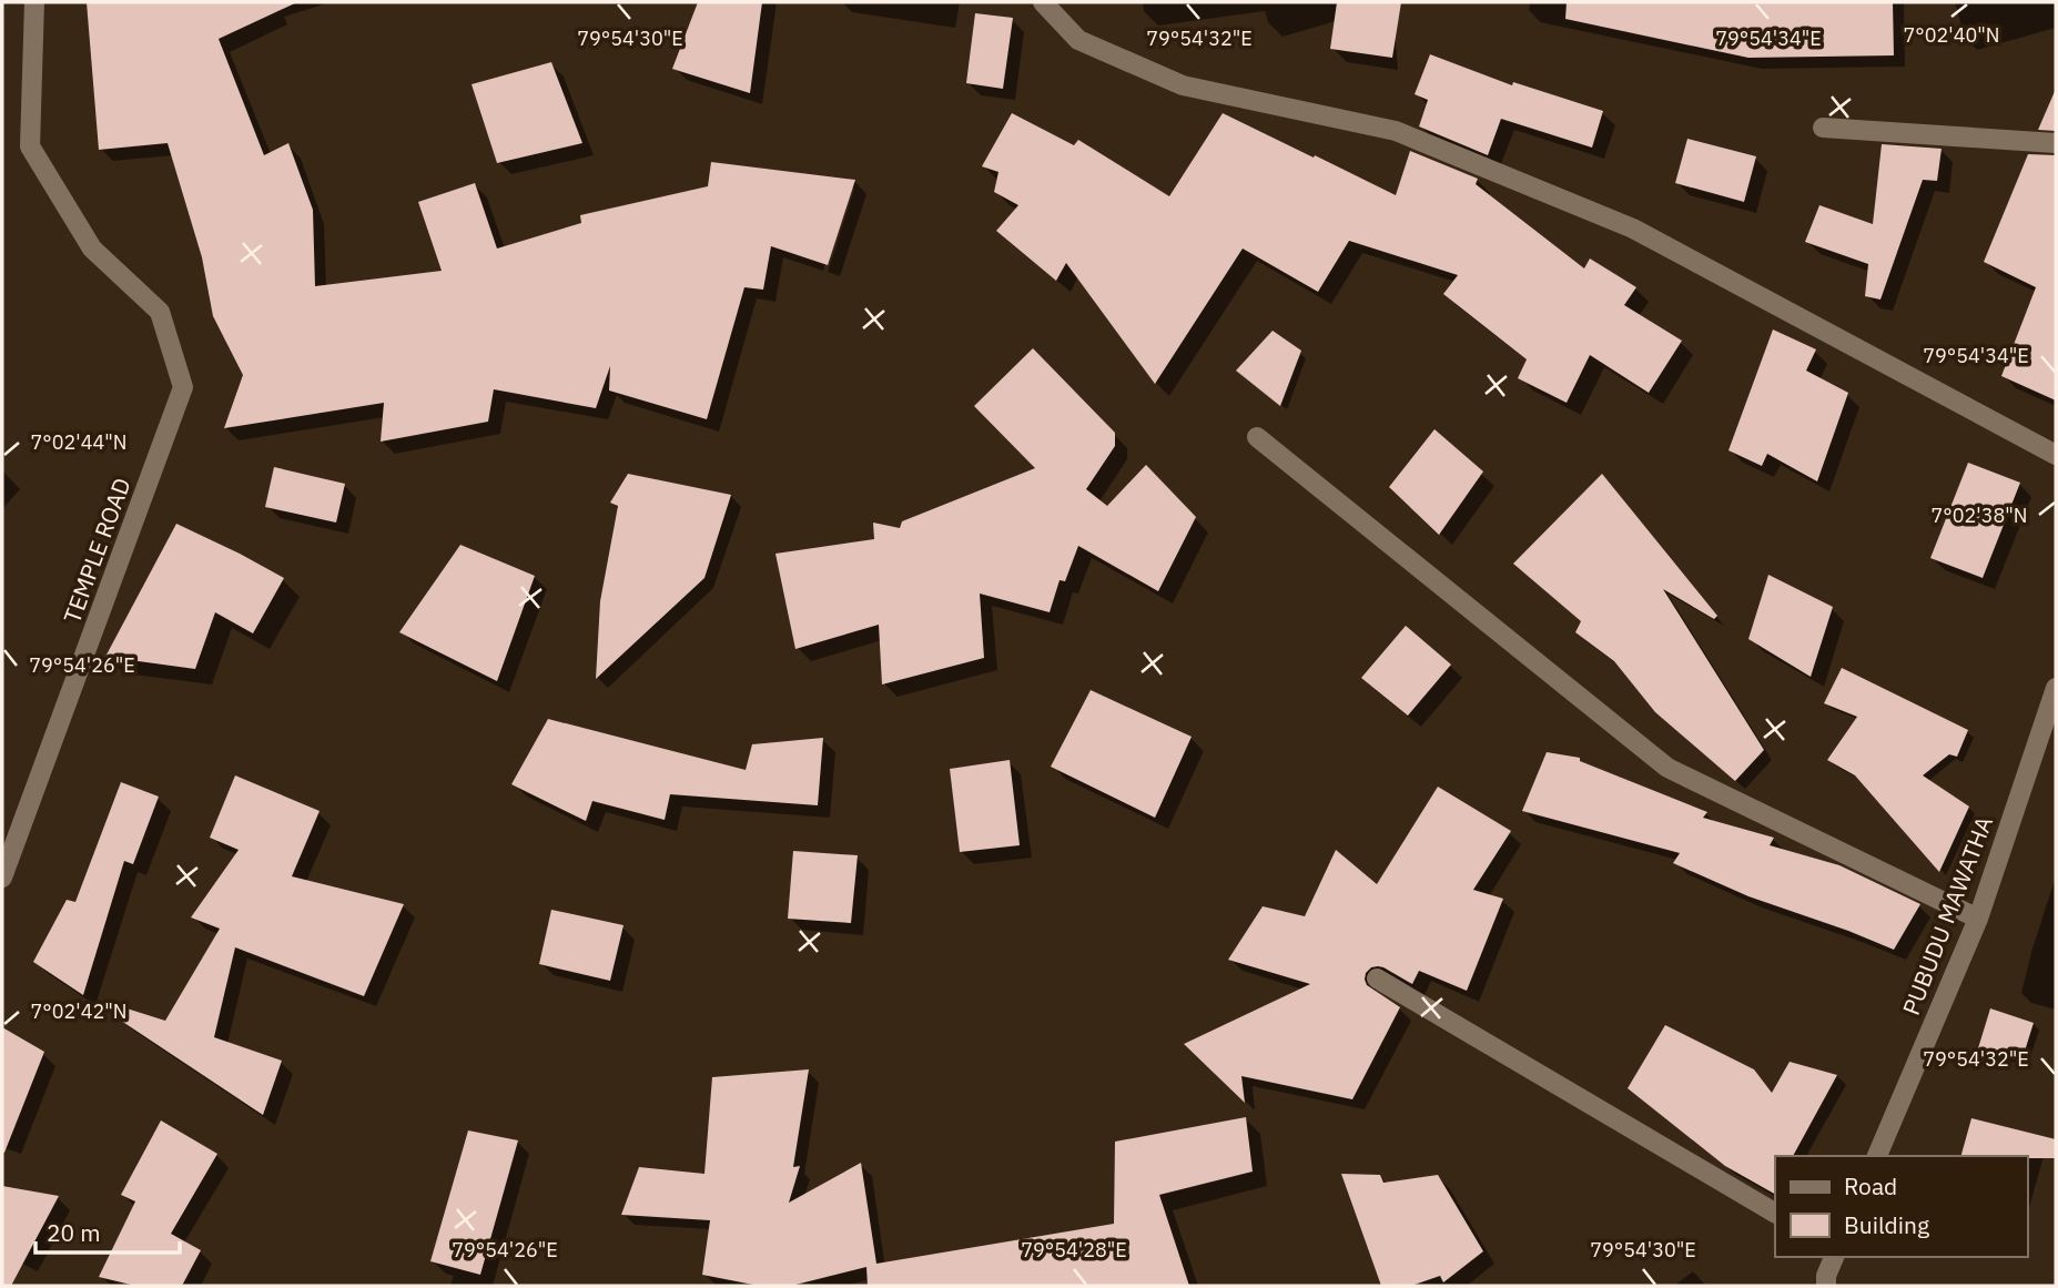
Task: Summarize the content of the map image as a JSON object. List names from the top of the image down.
{
  "streets": {
    "street": ["TEMPLE ROAD", "PUBUDU MAWATHA"]
  },
  "legend": ["Road", "Building"],
  "scale_bar": "20 m",
  "coordinates": [
    "7°02'40\"N",
    "79°54'30\"E",
    "79°54'32\"E",
    "79°54'34\"E",
    "7°02'44\"N",
    "7°02'38\"N",
    "79°54'26\"E",
    "7°02'42\"N",
    "79°54'28\"E"
  ]
}
